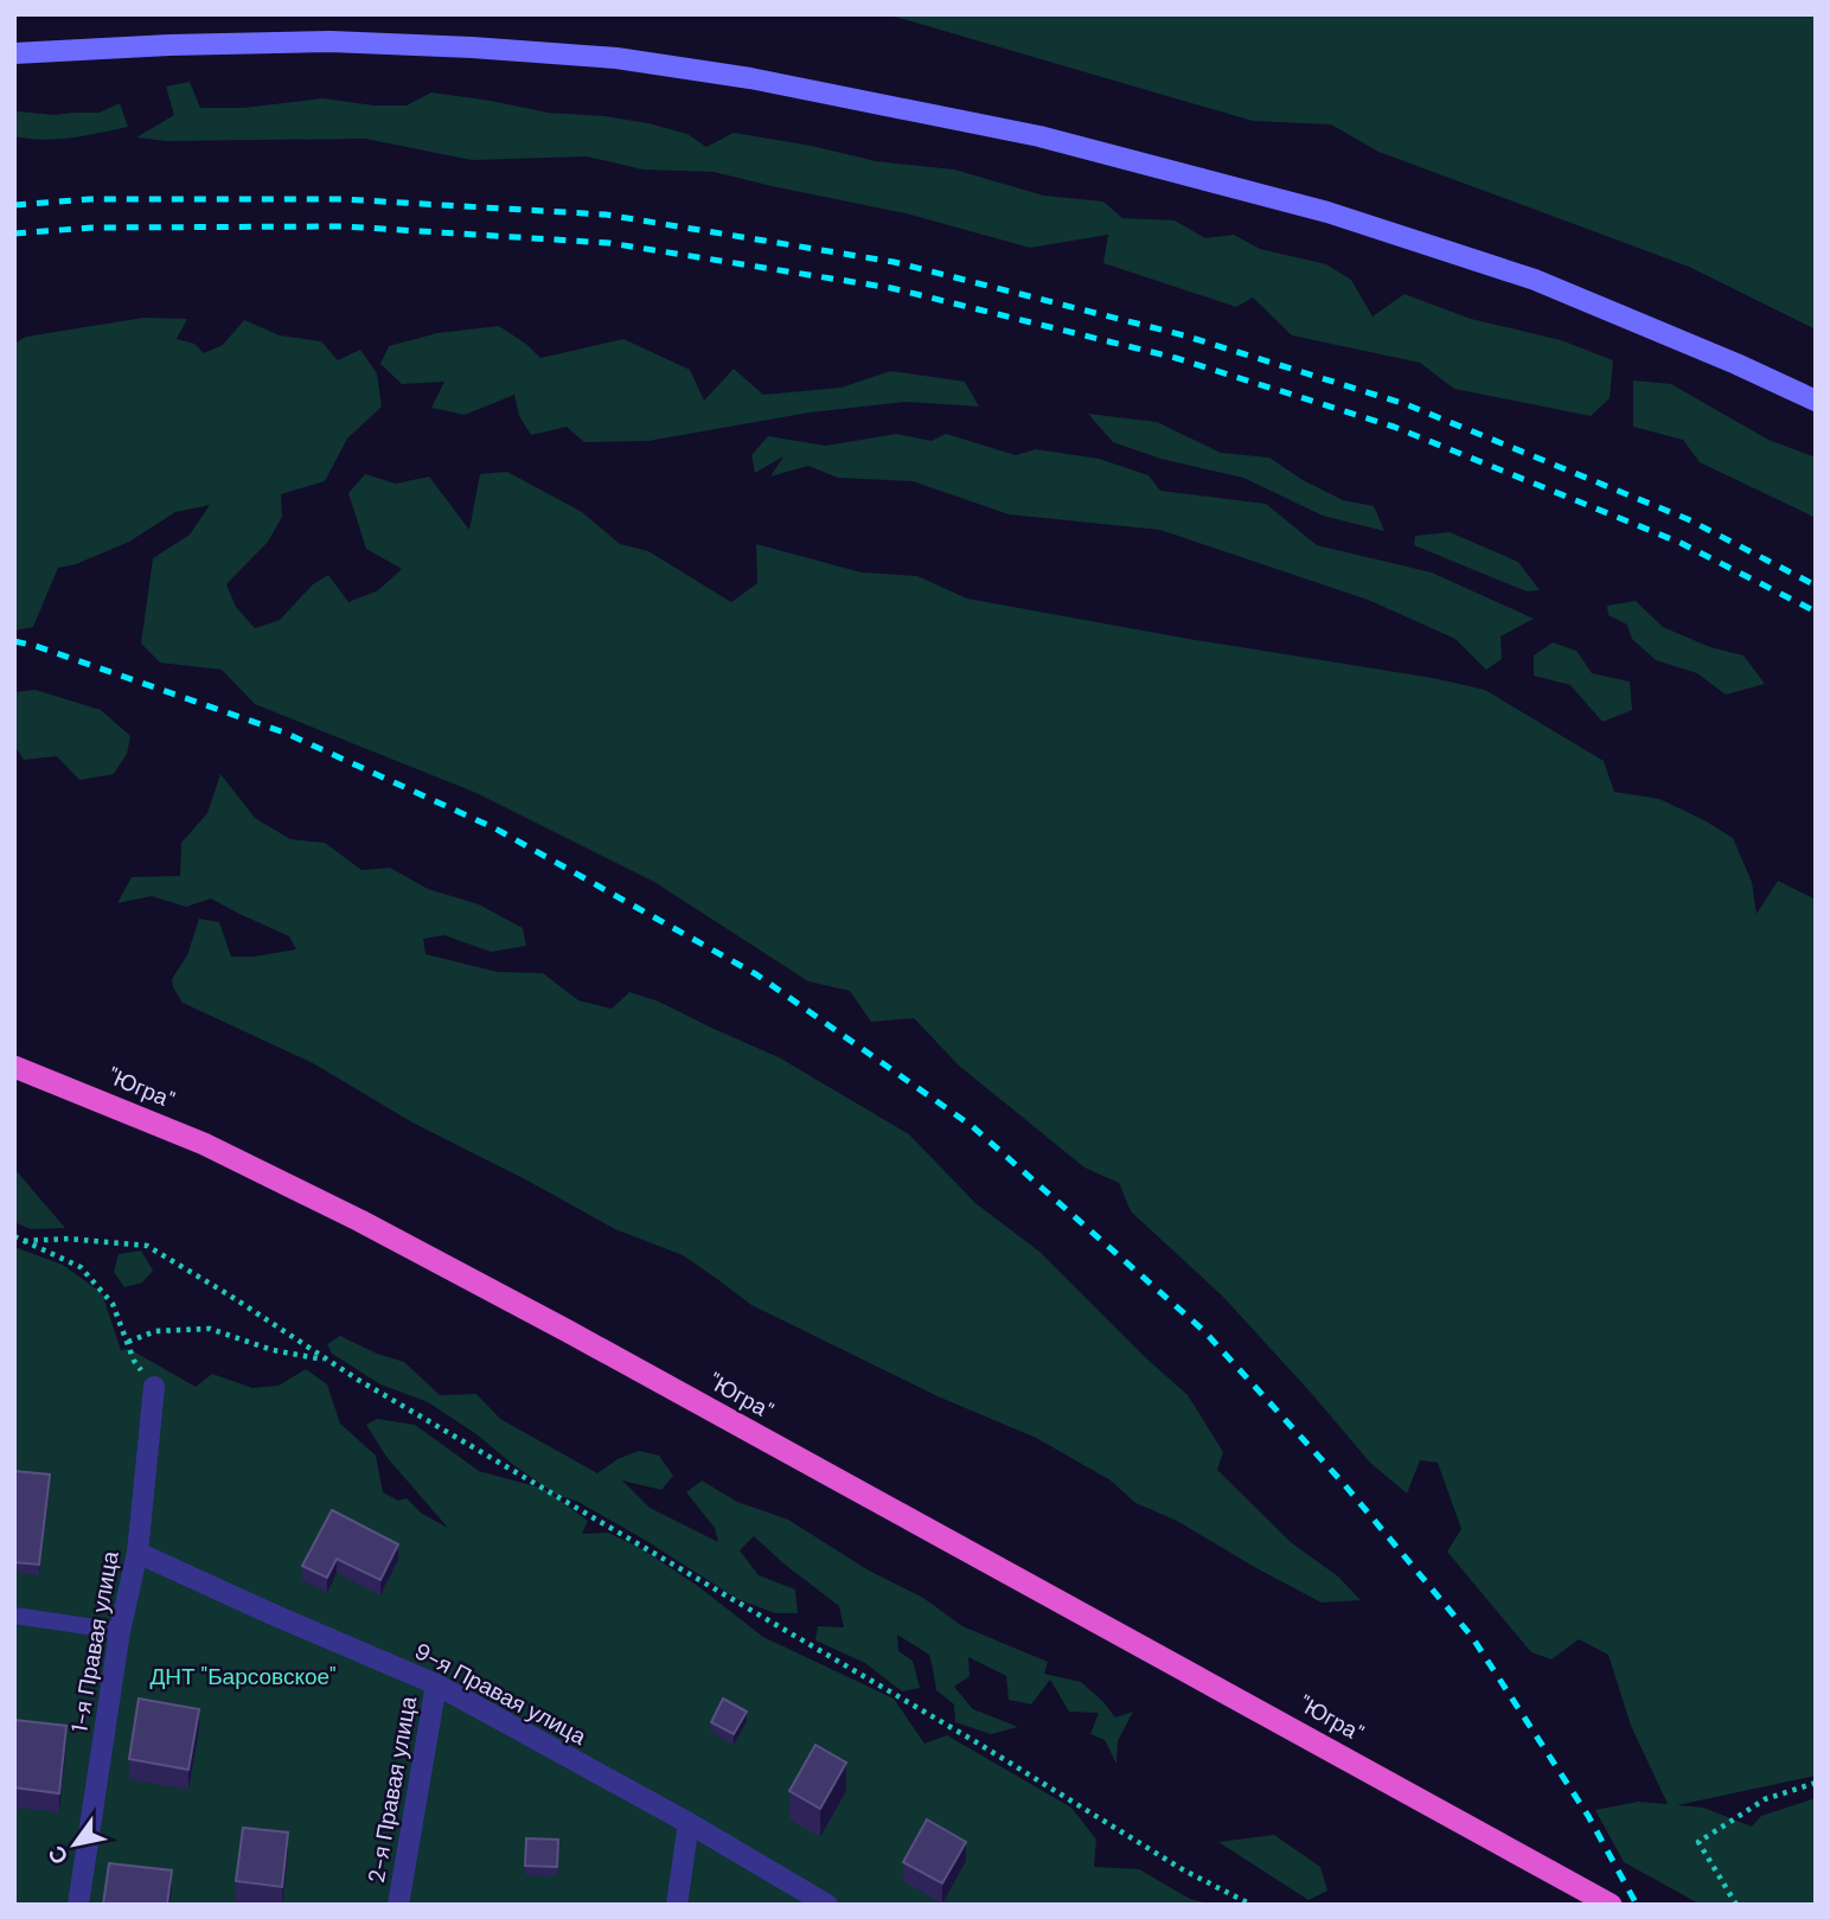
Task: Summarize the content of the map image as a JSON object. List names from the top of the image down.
{
  "streets": {
    "highway": ["\"Югра\""],
    "street": ["1-я Правая улица", "9-я Правая улица", "2-я Правая улица"]
  },
  "crossings": [
    ["1-я Правая улица", "9-я Правая улица"],
    ["9-я Правая улица", "2-я Правая улица"]
  ],
  "parks": ["ДНТ \"Барсовское\""],
  "north": "bottom left"
}
